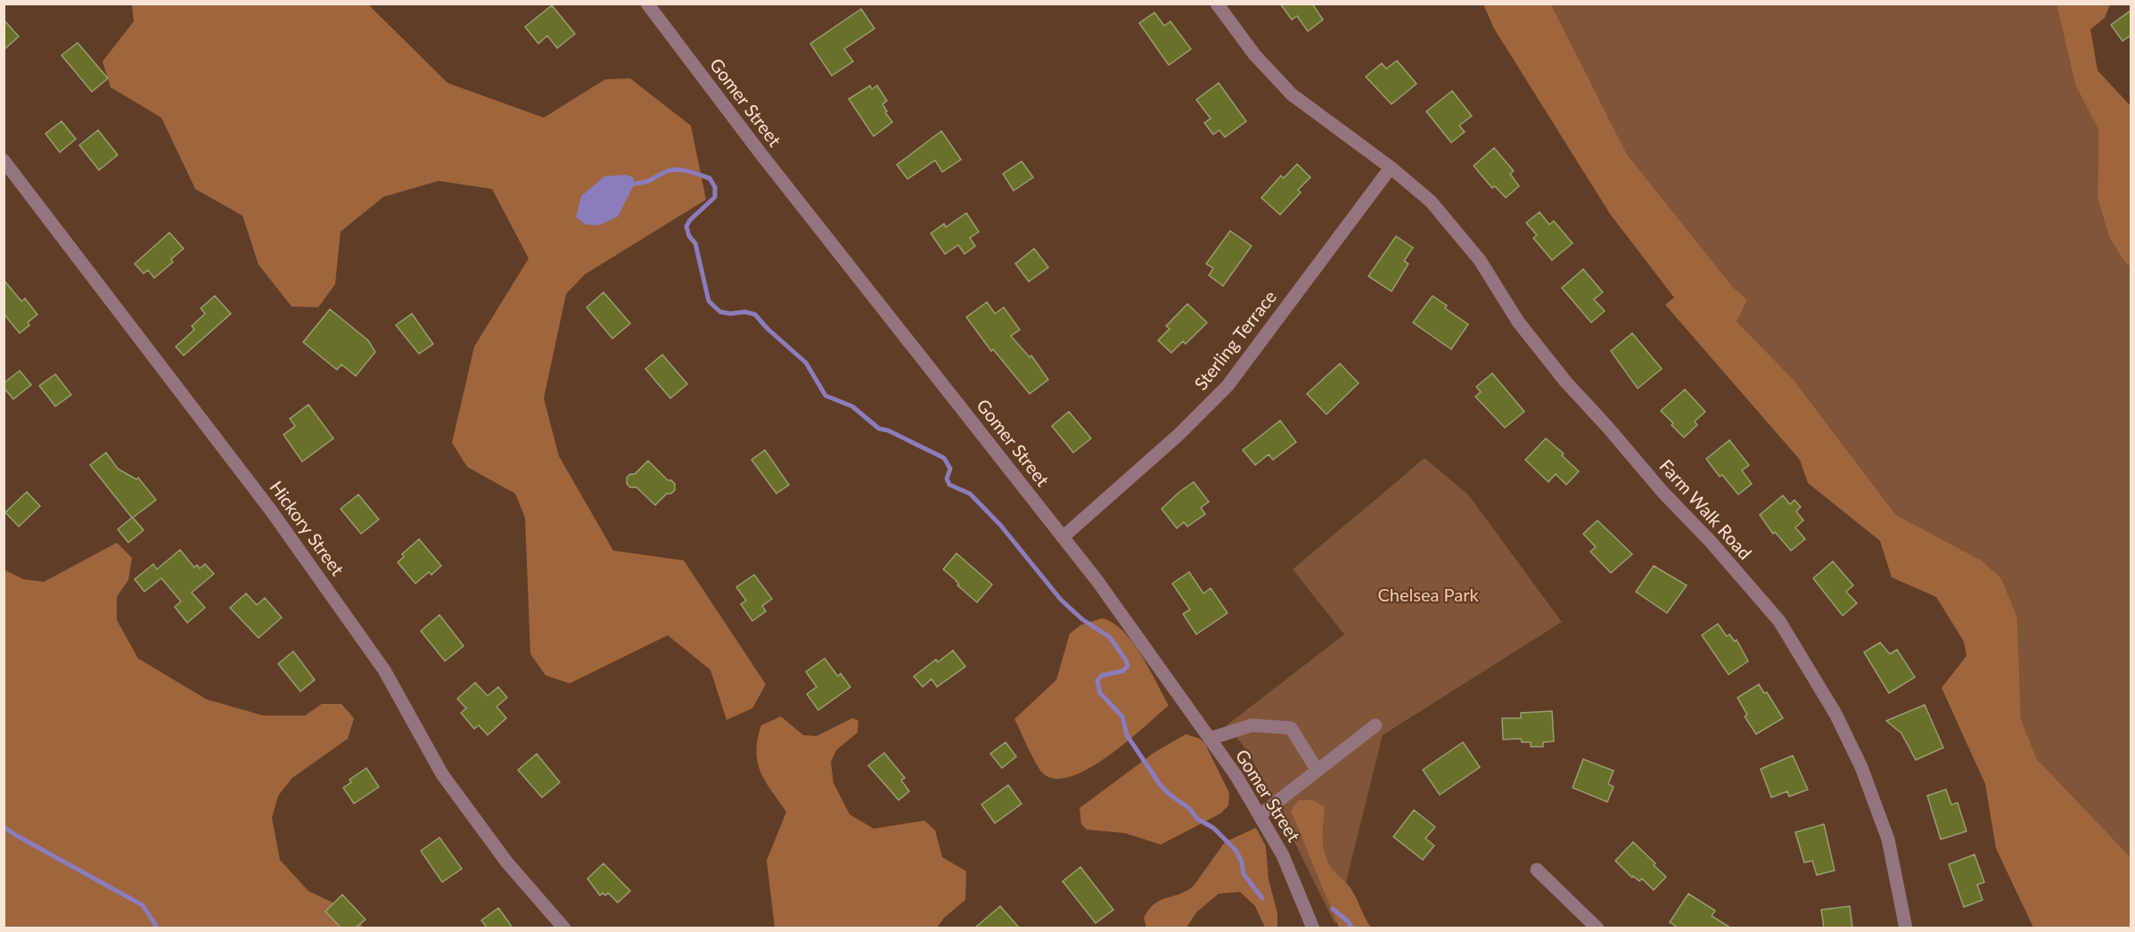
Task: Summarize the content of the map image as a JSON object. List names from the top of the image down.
{
  "streets": {
    "street": [
      "Gomer Street",
      "Sterling Terrace",
      "Farm Walk Road",
      "Hickory Street"
    ]
  },
  "crossings": [
    ["Gomer Street", "Sterling Terrace"],
    ["Sterling Terrace", "Farm Walk Road"]
  ],
  "parks": ["Chelsea Park"]
}
